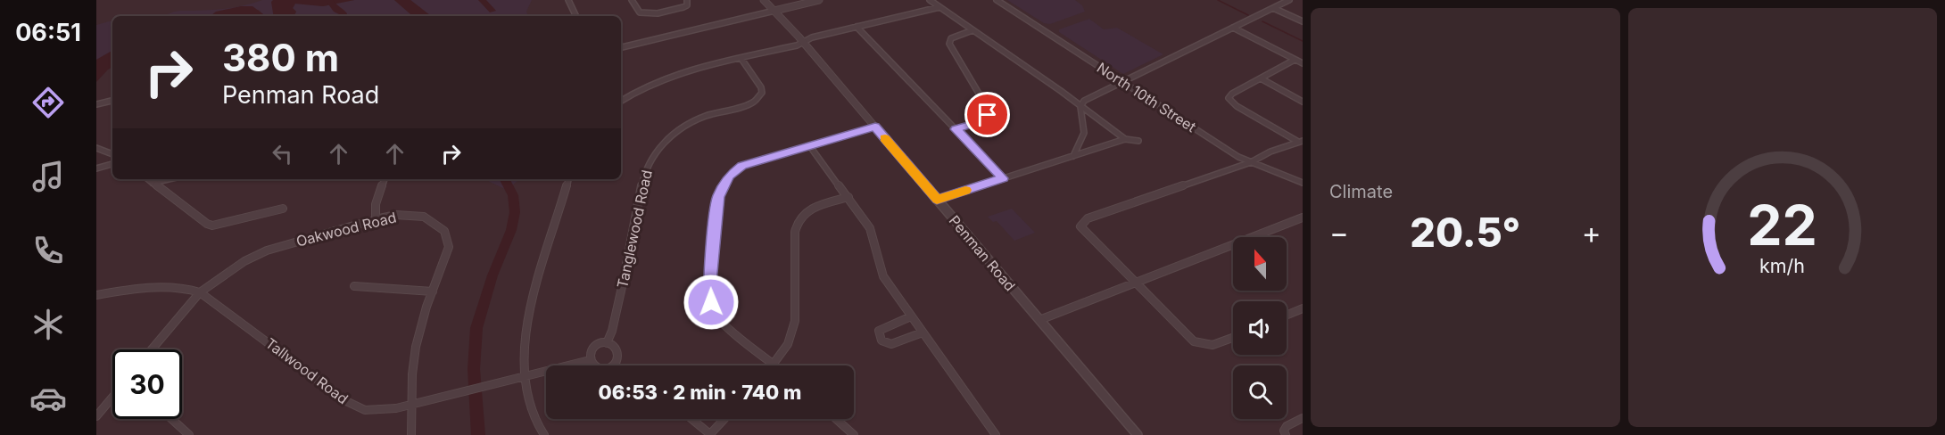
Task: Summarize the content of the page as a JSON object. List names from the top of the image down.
{
  "streets": {
    "street": [
      "North 10th Street",
      "Oakwood Road",
      "Tanglewood Road",
      "Penman Road",
      "Tallwood Road"
    ]
  },
  "crossings": [
    ["Oakwood Road", "Tallwood Road"],
    ["Tanglewood Road", "Tallwood Road"]
  ],
  "north": "top",
  "page": {
    "tabs": "06:51",
    "tile": "Climate",
    "turn": ["380 m", "Penman Road"],
    "heat": ["−", "20.5°", "+"],
    "limit": "30",
    "trip": "06:53 · 2 min · 740 m",
    "gauge": ["22", "km/h"]
  }
}
